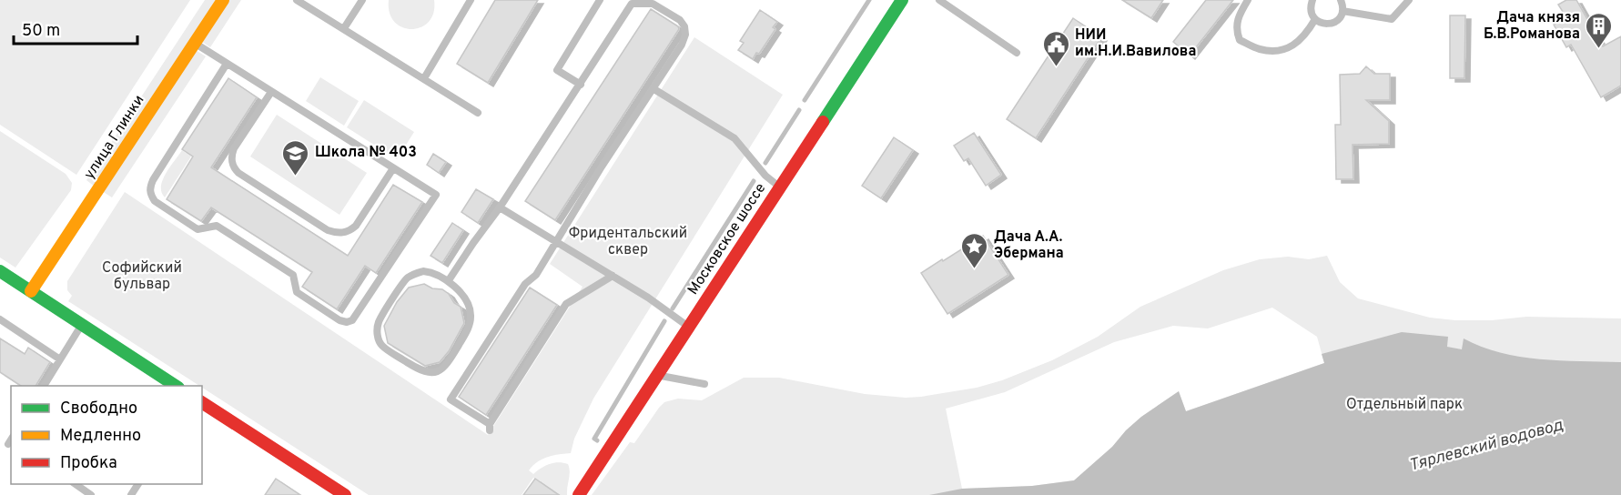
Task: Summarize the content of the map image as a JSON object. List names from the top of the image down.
{
  "streets": {
    "main road": ["улица Глинки", "Московское шоссе"]
  },
  "water": ["Тярлевский водовод"],
  "parks": ["Фридентальский сквер", "Софийский бульвар", "Отдельный парк"],
  "places": {
    "building": ["Дача князя Б.В.Романова"],
    "public building": ["НИИ им.Н.И.Вавилова"],
    "school or university": ["Школа № 403"],
    "place": ["Дача А.А. Эбермана"]
  },
  "legend": ["Свободно", "Медленно", "Пробка"],
  "scale_bar": "50 m"
}
